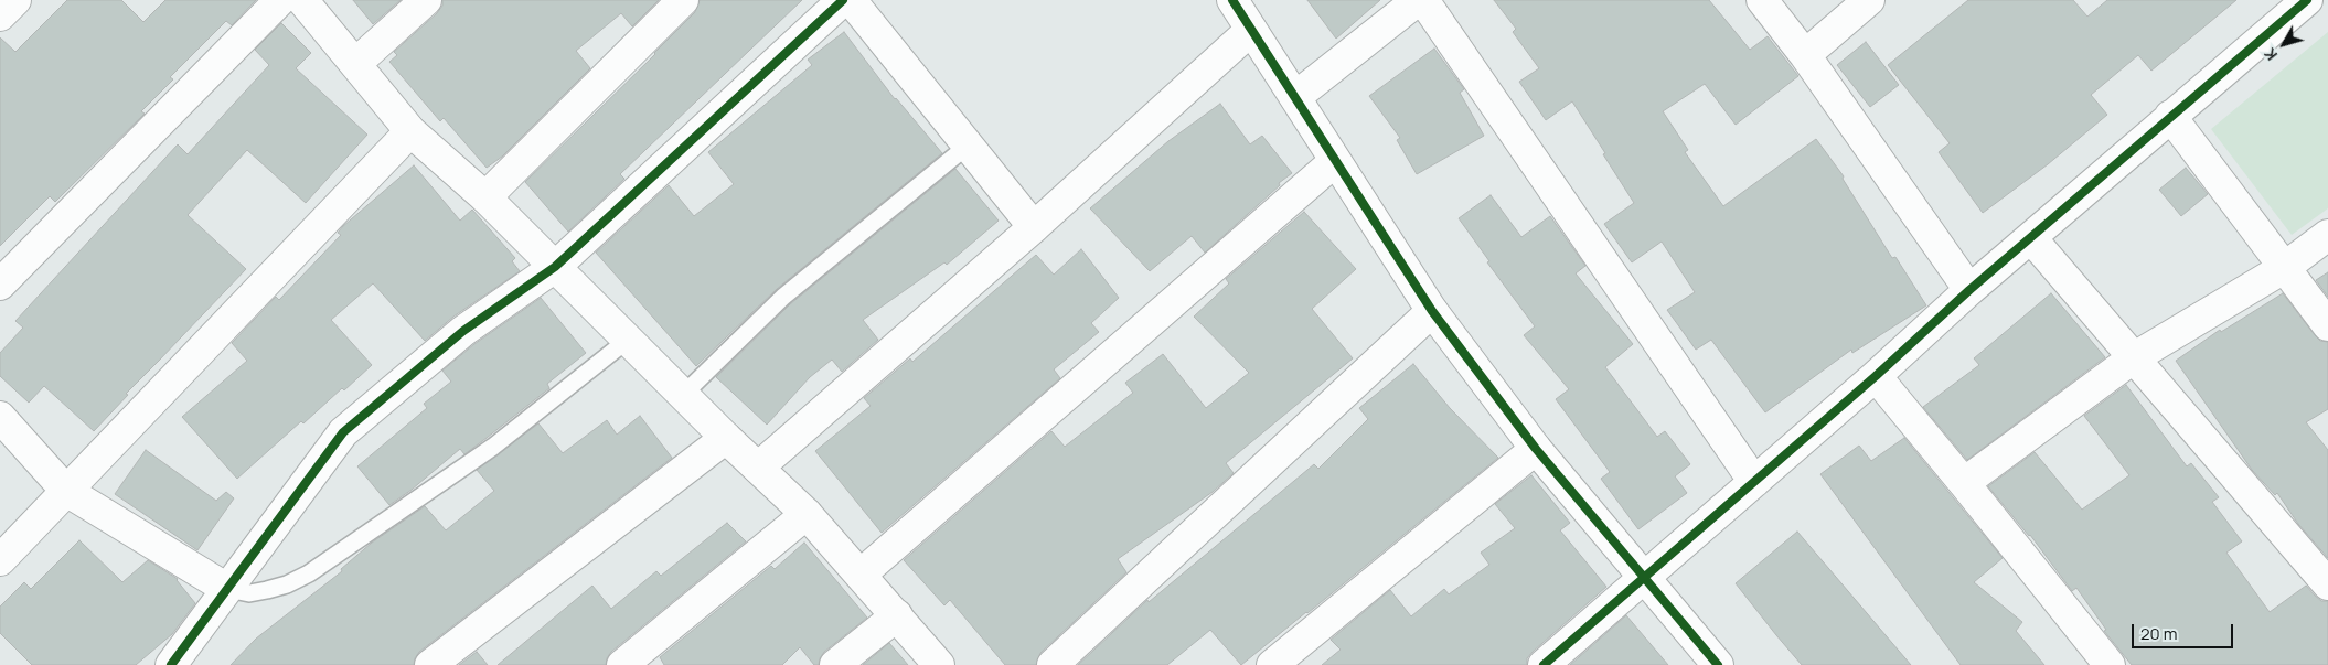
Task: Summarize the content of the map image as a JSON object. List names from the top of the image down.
{
  "scale_bar": "20 m",
  "north": "bottom left"
}
